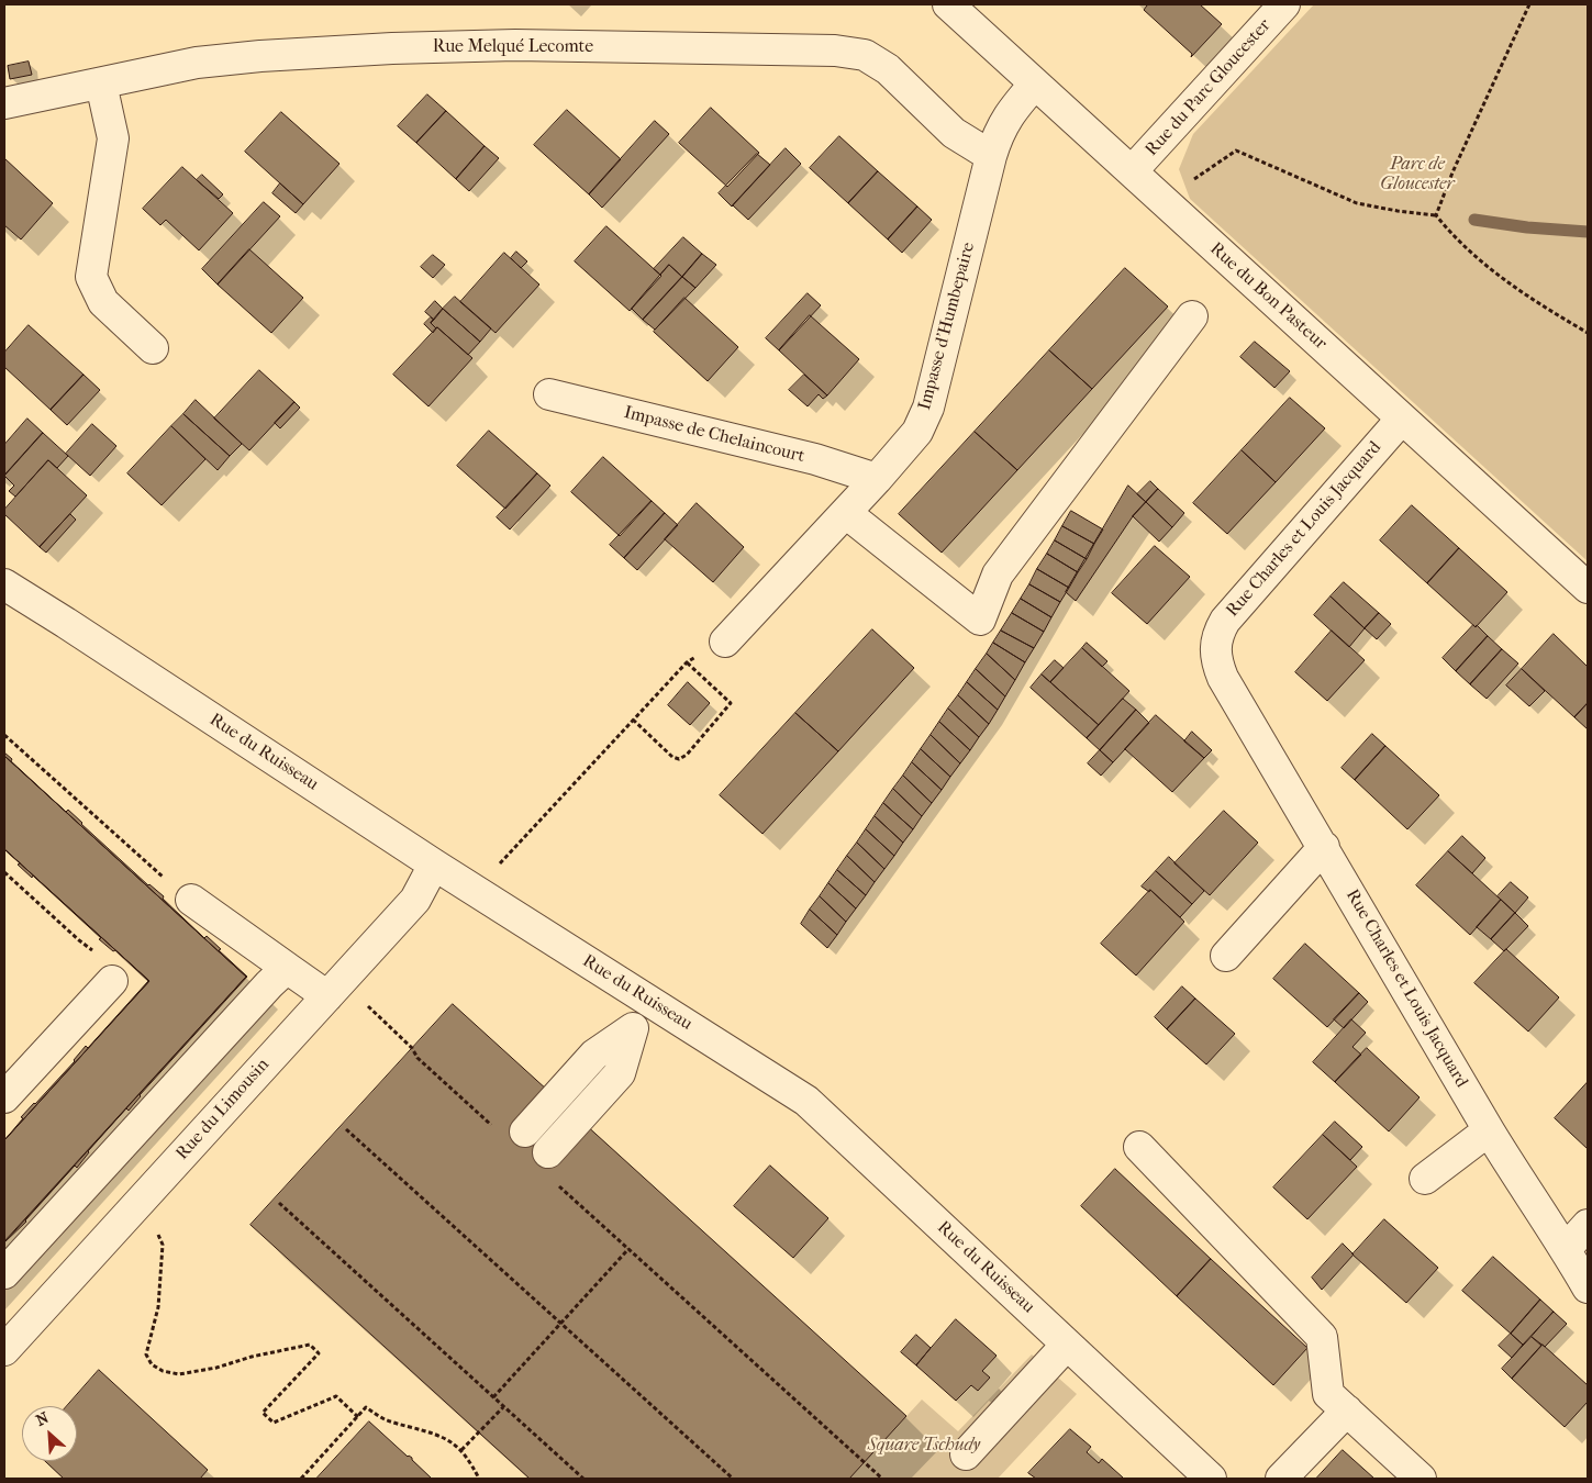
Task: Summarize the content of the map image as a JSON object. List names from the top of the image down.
{
  "streets": {
    "street": [
      "Rue Melqué Lecomte",
      "Rue du Parc Gloucester",
      "Rue du Bon Pasteur",
      "Impasse d'Humbepaire",
      "Impasse de Chelaincourt",
      "Rue Charles et Louis Jacquard",
      "Rue du Ruisseau",
      "Rue du Limousin"
    ]
  },
  "crossings": [
    ["Rue Melqué Lecomte", "Impasse d'Humbepaire"],
    ["Rue du Parc Gloucester", "Rue du Bon Pasteur"],
    ["Rue du Bon Pasteur", "Impasse d'Humbepaire"],
    ["Rue du Bon Pasteur", "Rue Charles et Louis Jacquard"],
    ["Impasse d'Humbepaire", "Impasse de Chelaincourt"],
    ["Rue du Ruisseau", "Rue du Limousin"]
  ],
  "parks": ["Parc de Gloucester", "Square Tschudy"],
  "north": "top left"
}
